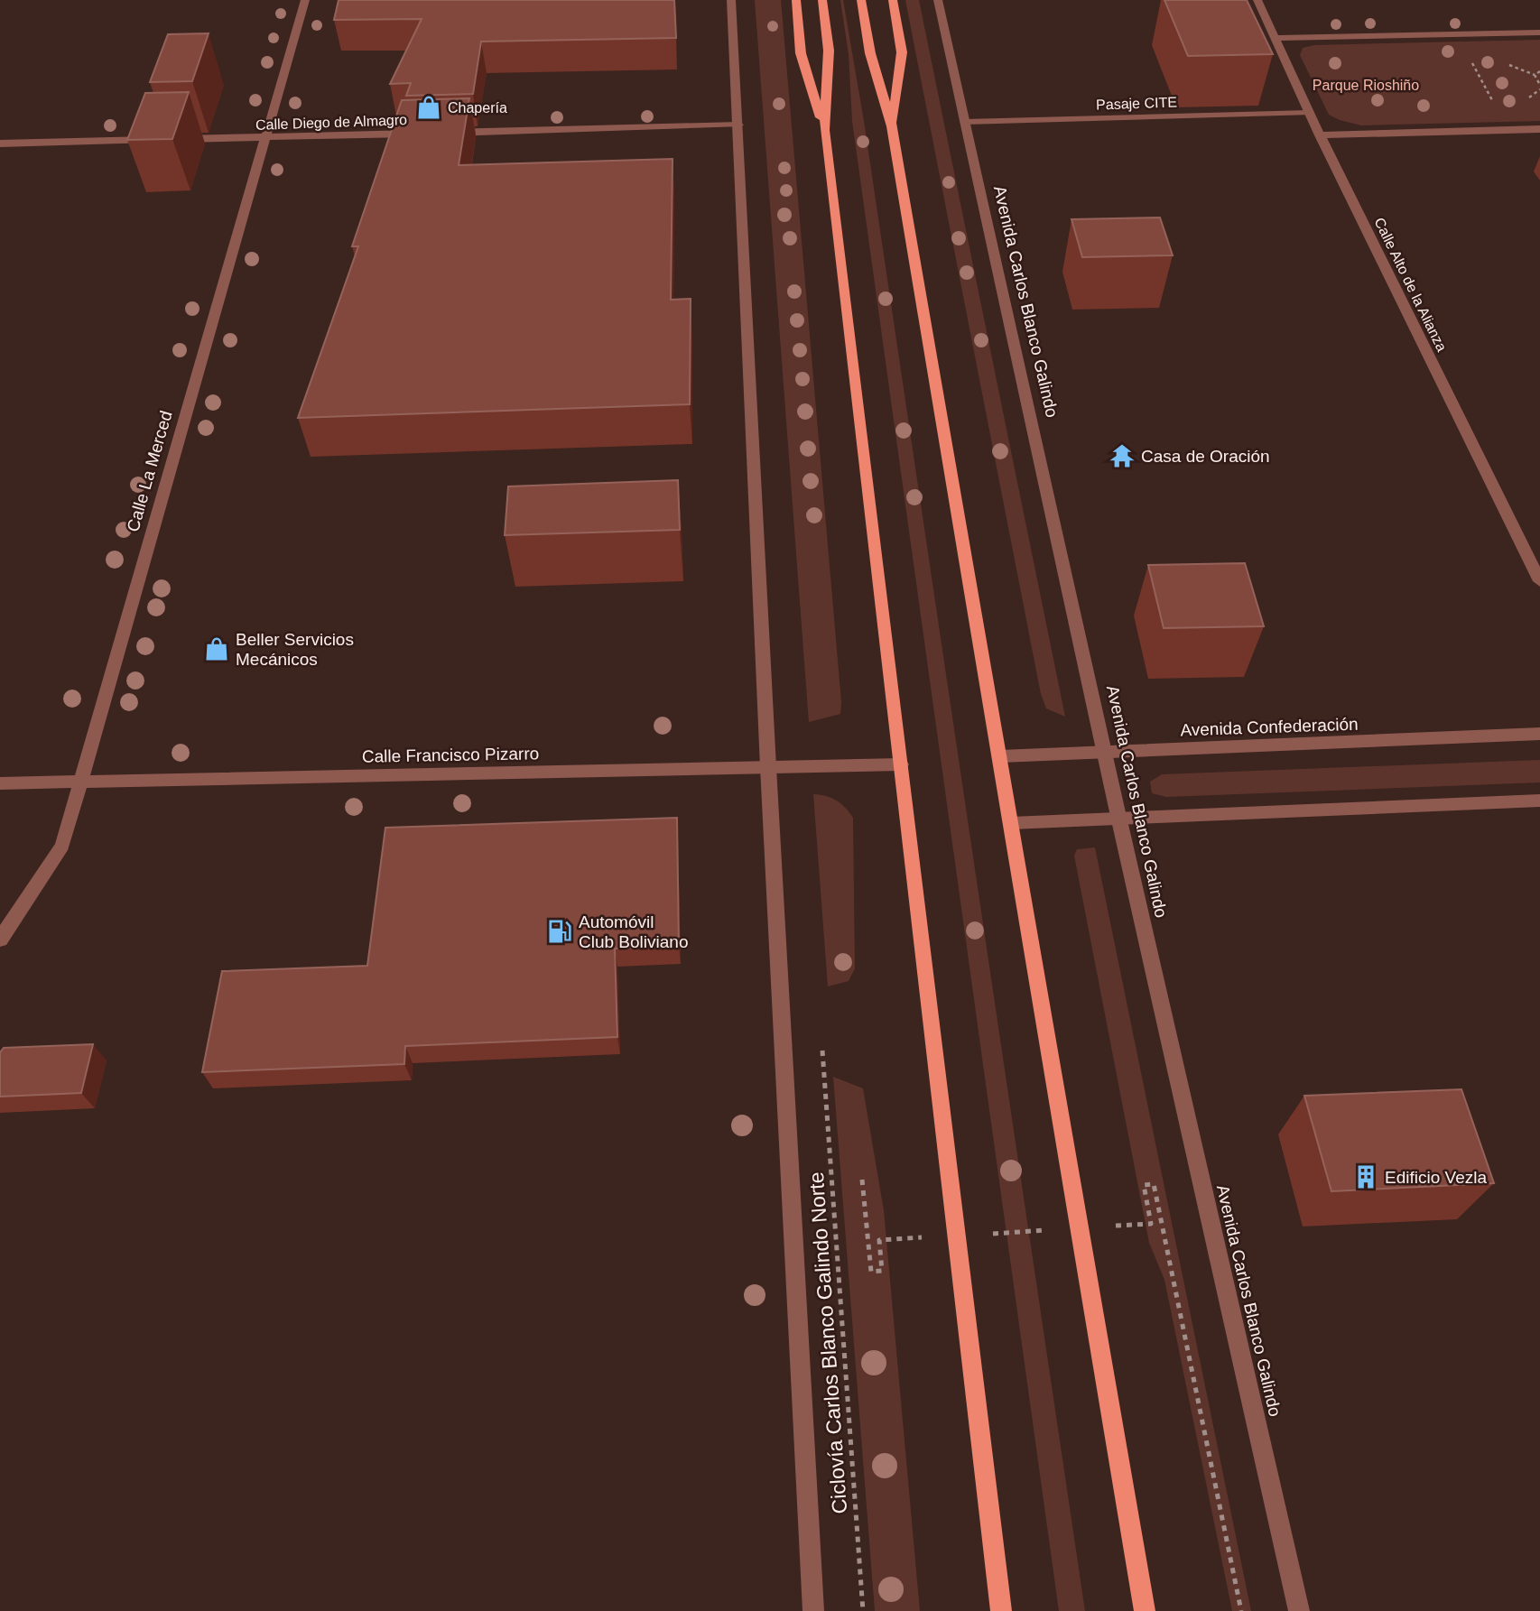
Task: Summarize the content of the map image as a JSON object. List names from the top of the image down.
{
  "streets": {
    "street": [
      "Pasaje CITE",
      "Calle Diego de Almagro",
      "Calle Alto de la Alianza",
      "Avenida Carlos Blanco Galindo",
      "Calle La Merced",
      "Avenida Confederación",
      "Calle Francisco Pizarro"
    ],
    "path": ["Ciclovía Carlos Blanco Galindo Norte"]
  },
  "crossings": [
    ["Pasaje CITE", "Calle Alto de la Alianza"],
    ["Pasaje CITE", "Avenida Carlos Blanco Galindo"],
    ["Calle Diego de Almagro", "Calle La Merced"],
    ["Avenida Carlos Blanco Galindo", "Avenida Confederación"],
    ["Calle La Merced", "Calle Francisco Pizarro"]
  ],
  "parks": ["Parque Rioshiño"],
  "places": {
    "shop": ["Chapería", "Beller Servicios Mecánicos"],
    "temple": ["Casa de Oración"],
    "fuel station": ["Automóvil Club Boliviano"],
    "building": ["Edificio Vezla"]
  }
}
